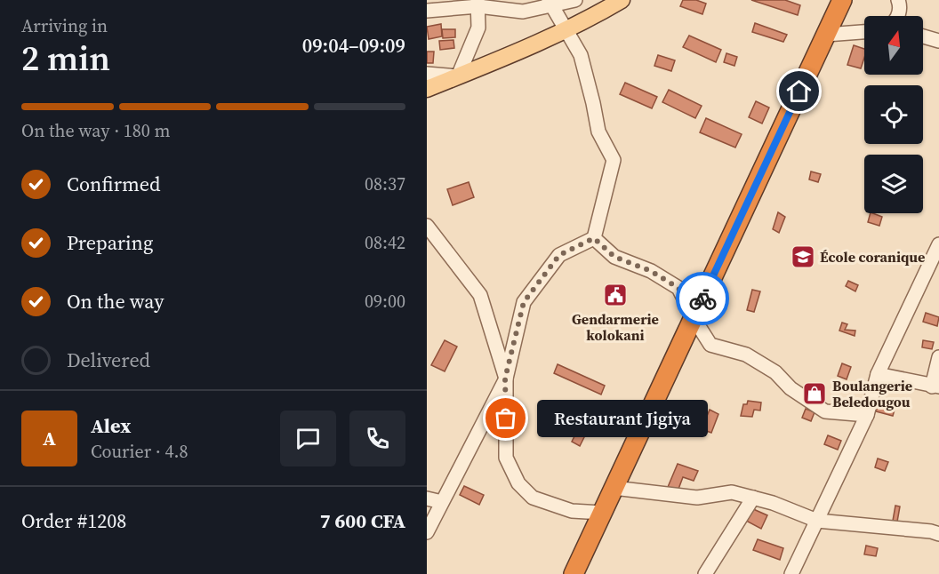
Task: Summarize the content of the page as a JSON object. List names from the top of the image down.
{
  "places": {
    "school or university": ["École coranique"],
    "public building": ["Gendarmerie kolokani"],
    "shop": ["Boulangerie Beledougou"],
    "other": ["Restaurant Jigiya"]
  },
  "north": "top",
  "page": {
    "heading": ["2 min", "Arriving in", "09:04–09:09"],
    "panel": [
      "Alex",
      "Courier · 4.8",
      "Order #1208",
      "7 600 CFA"
    ],
    "bar": "On the way · 180 m",
    "list": [
      ["Confirmed", "08:37"],
      ["Preparing", "08:42"],
      ["On the way", "09:00"],
      "Delivered"
    ],
    "bubble": "Restaurant Jigiya",
    "round": "A"
  }
}
